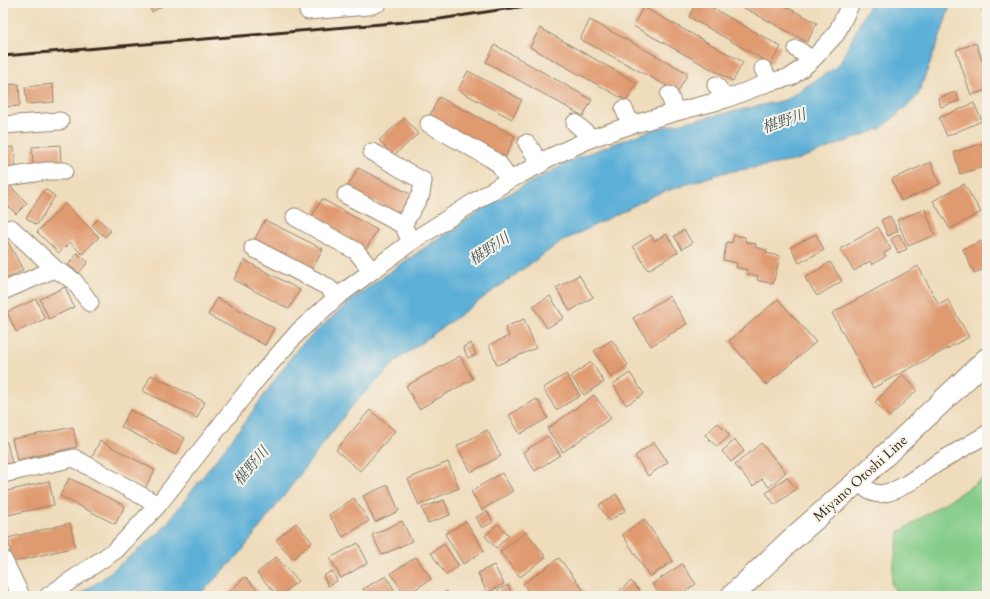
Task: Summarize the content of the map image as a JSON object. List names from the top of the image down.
{
  "streets": {
    "main road": ["Miyano Otoshi Line"]
  },
  "water": ["椹野川"]
}
